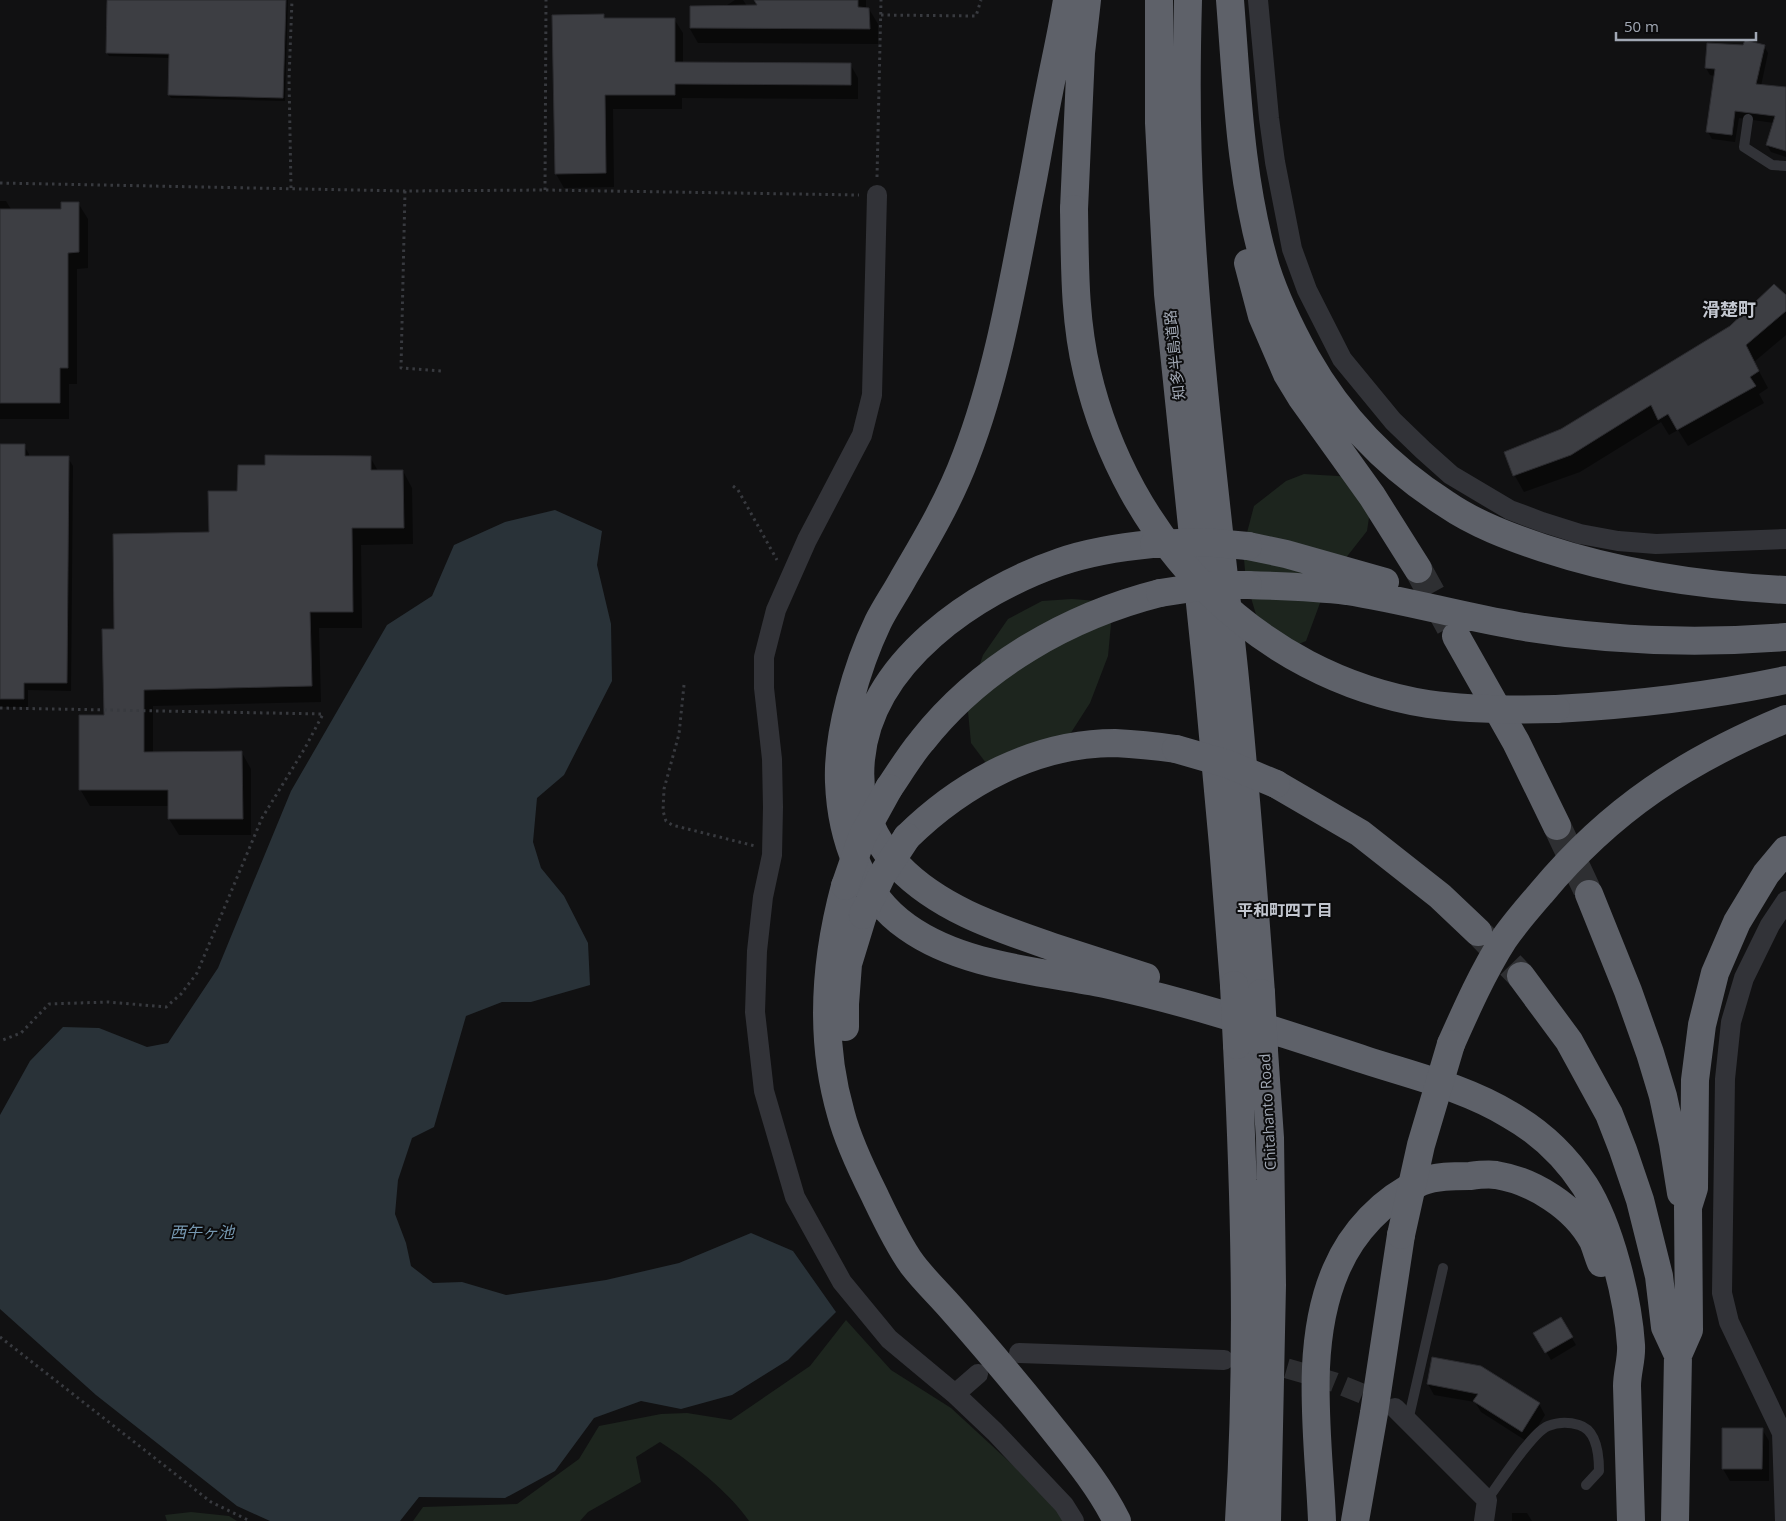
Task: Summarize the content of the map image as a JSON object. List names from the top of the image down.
{
  "streets": {
    "highway": ["知多半島道路", "Chitahanto Road"]
  },
  "crossings": [
    ["知多半島道路", "Chitahanto Road"]
  ],
  "districts": ["滑楚町", "平和町四丁目"],
  "water": ["西午ヶ池"],
  "scale_bar": "50 m"
}
